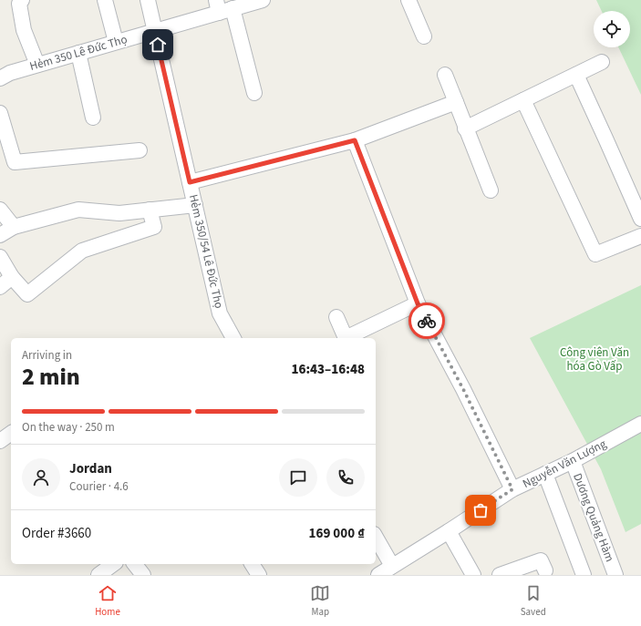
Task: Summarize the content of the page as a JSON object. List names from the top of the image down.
{
  "streets": {
    "street": [
      "Hẻm 350 Lê Đức Thọ",
      "Hẻm 350/54 Lê Đức Thọ",
      "Nguyễn Văn Lượng",
      "Dương Quảng Hàm"
    ]
  },
  "crossings": [
    ["Hẻm 350 Lê Đức Thọ", "Hẻm 350/54 Lê Đức Thọ"],
    ["Nguyễn Văn Lượng", "Dương Quảng Hàm"]
  ],
  "parks": ["Công viên Văn hóa Gò Vấp"],
  "page": {
    "heading": ["2 min", "Arriving in", "16:43–16:48"],
    "panel": [
      "Jordan",
      "Courier · 4.6",
      "Order #3660",
      "169 000 ₫"
    ],
    "bar": "On the way · 250 m",
    "tabs": ["Home", "Map", "Saved"]
  }
}
